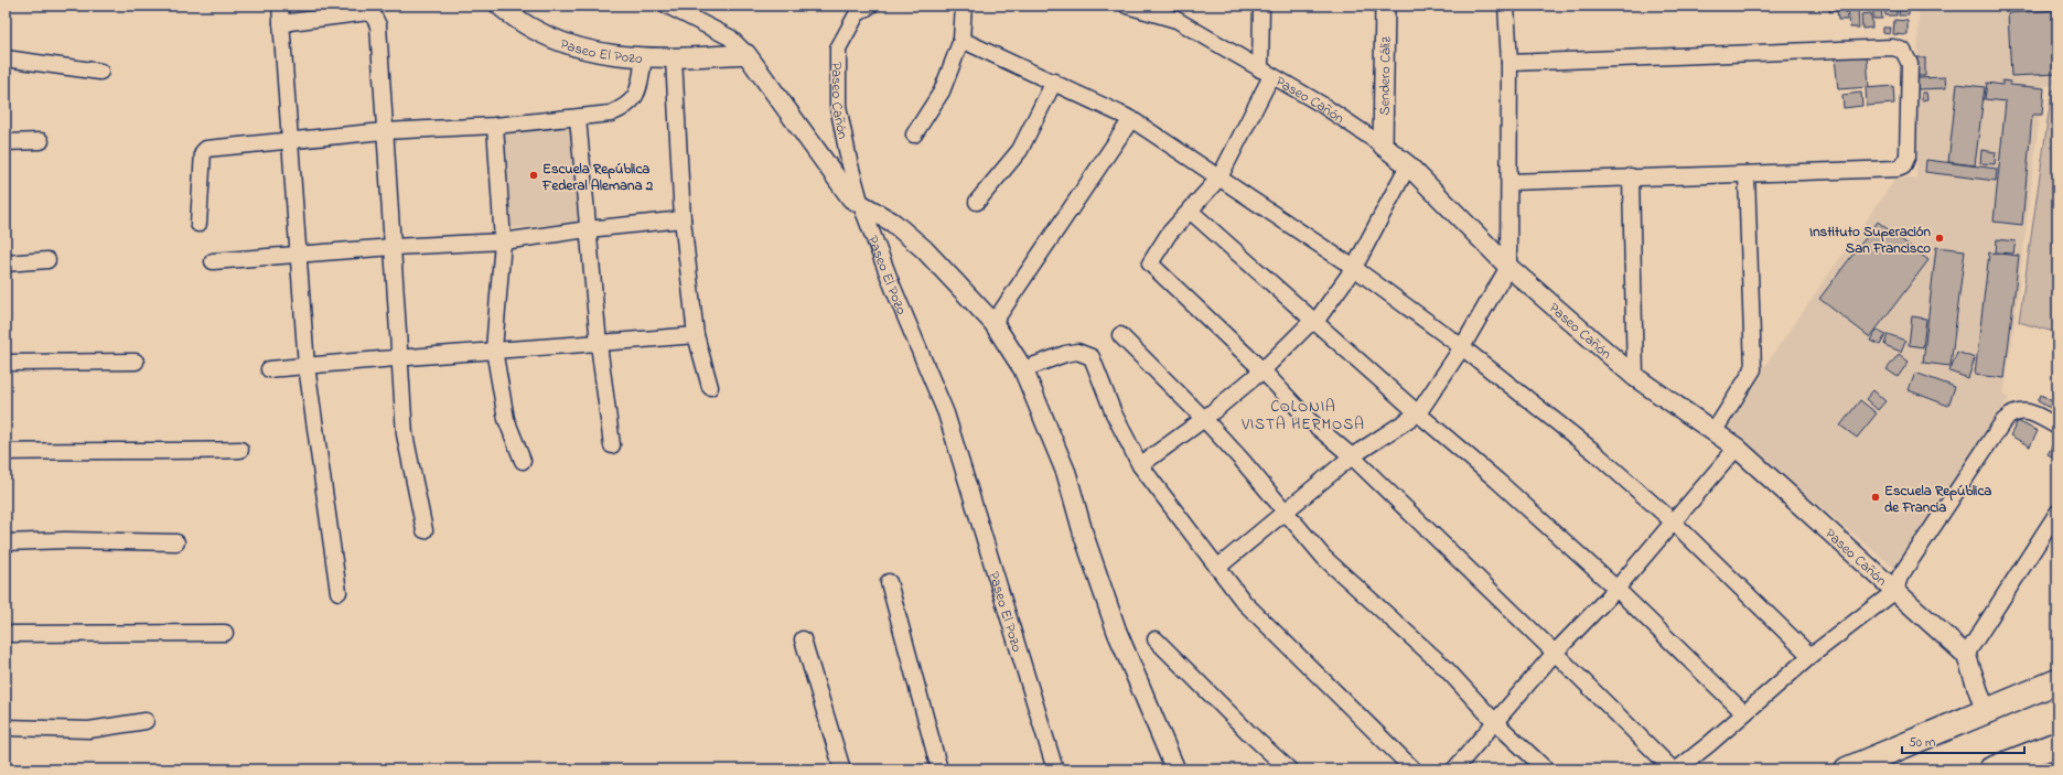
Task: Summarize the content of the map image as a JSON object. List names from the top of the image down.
{
  "streets": {
    "street": ["Paseo El Pozo", "Sendero Cáliz", "Paseo Cañón"]
  },
  "crossings": [
    ["Paseo El Pozo", "Paseo Cañón"],
    ["Sendero Cáliz", "Paseo Cañón"]
  ],
  "districts": ["COLONIA VISTA HERMOSA"],
  "places": ["Escuela República Federal Alemana 2", "Instituto Superación San Francisco", "Escuela República de Francia"],
  "scale_bar": "50 m"
}
